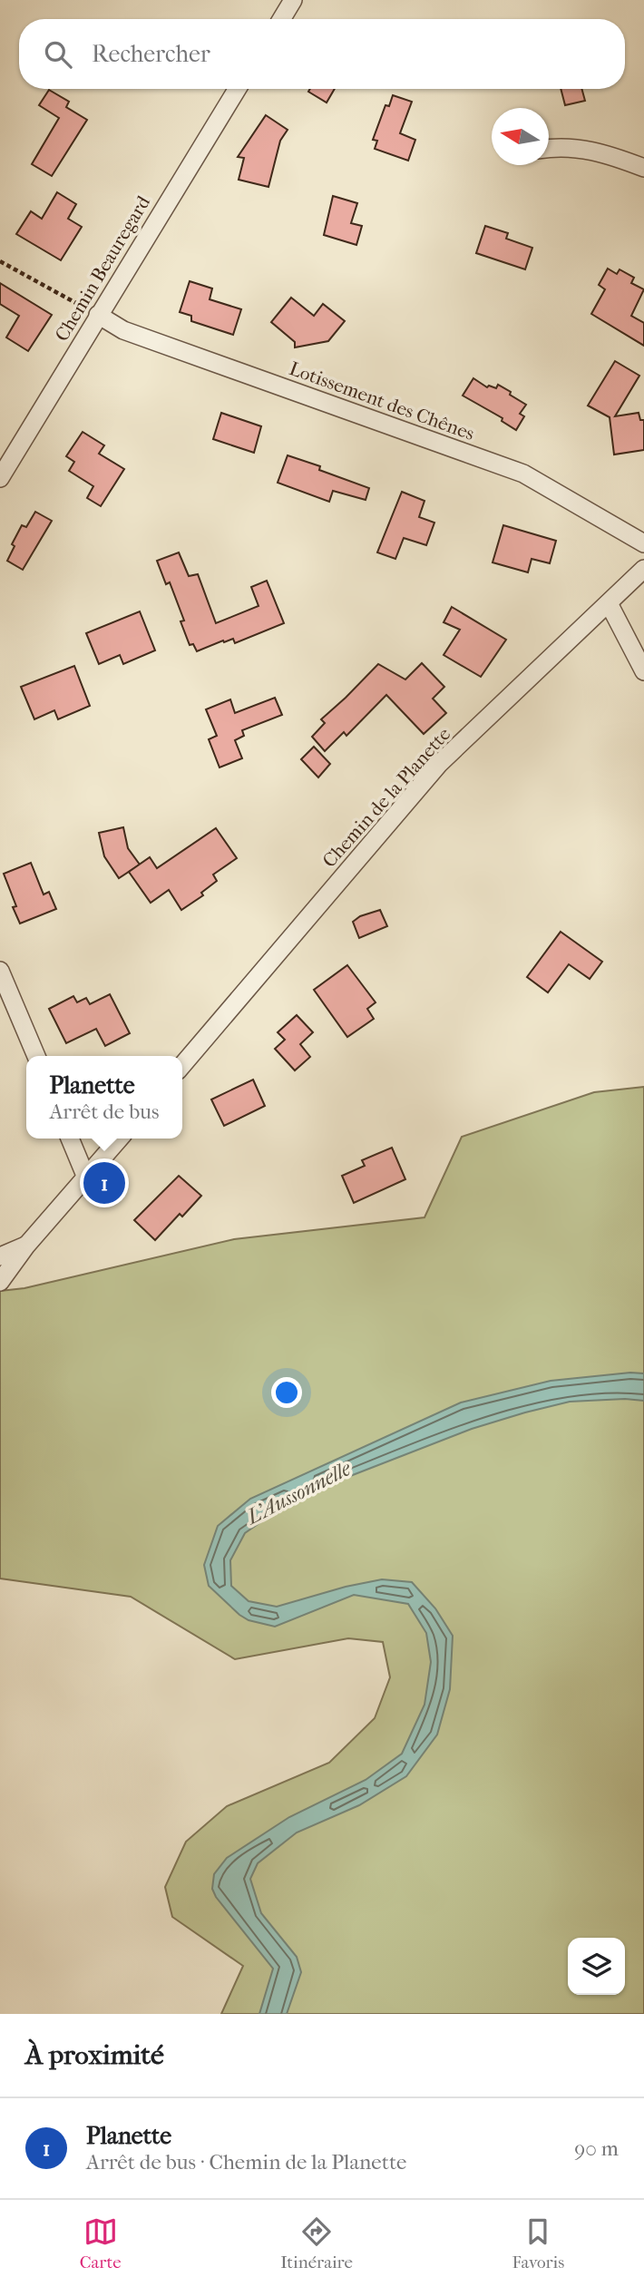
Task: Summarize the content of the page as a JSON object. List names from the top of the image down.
{
  "streets": {
    "street": ["Chemin Beauregard", "Lotissement des Chênes", "Chemin de la Planette"]
  },
  "crossings": [
    ["Chemin Beauregard", "Lotissement des Chênes"]
  ],
  "water": ["L'Aussonnelle"],
  "north": "left",
  "page": {
    "search": "Rechercher",
    "popup": ["Planette", "Arrêt de bus"],
    "pins": "1",
    "heading": "À proximité",
    "list": [
      {
        "mark": "1",
        "name": "Planette",
        "note": "Arrêt de bus · Chemin de la Planette",
        "value": "90 m"
      }
    ],
    "nav": ["Carte", "Itinéraire", "Favoris"]
  }
}
